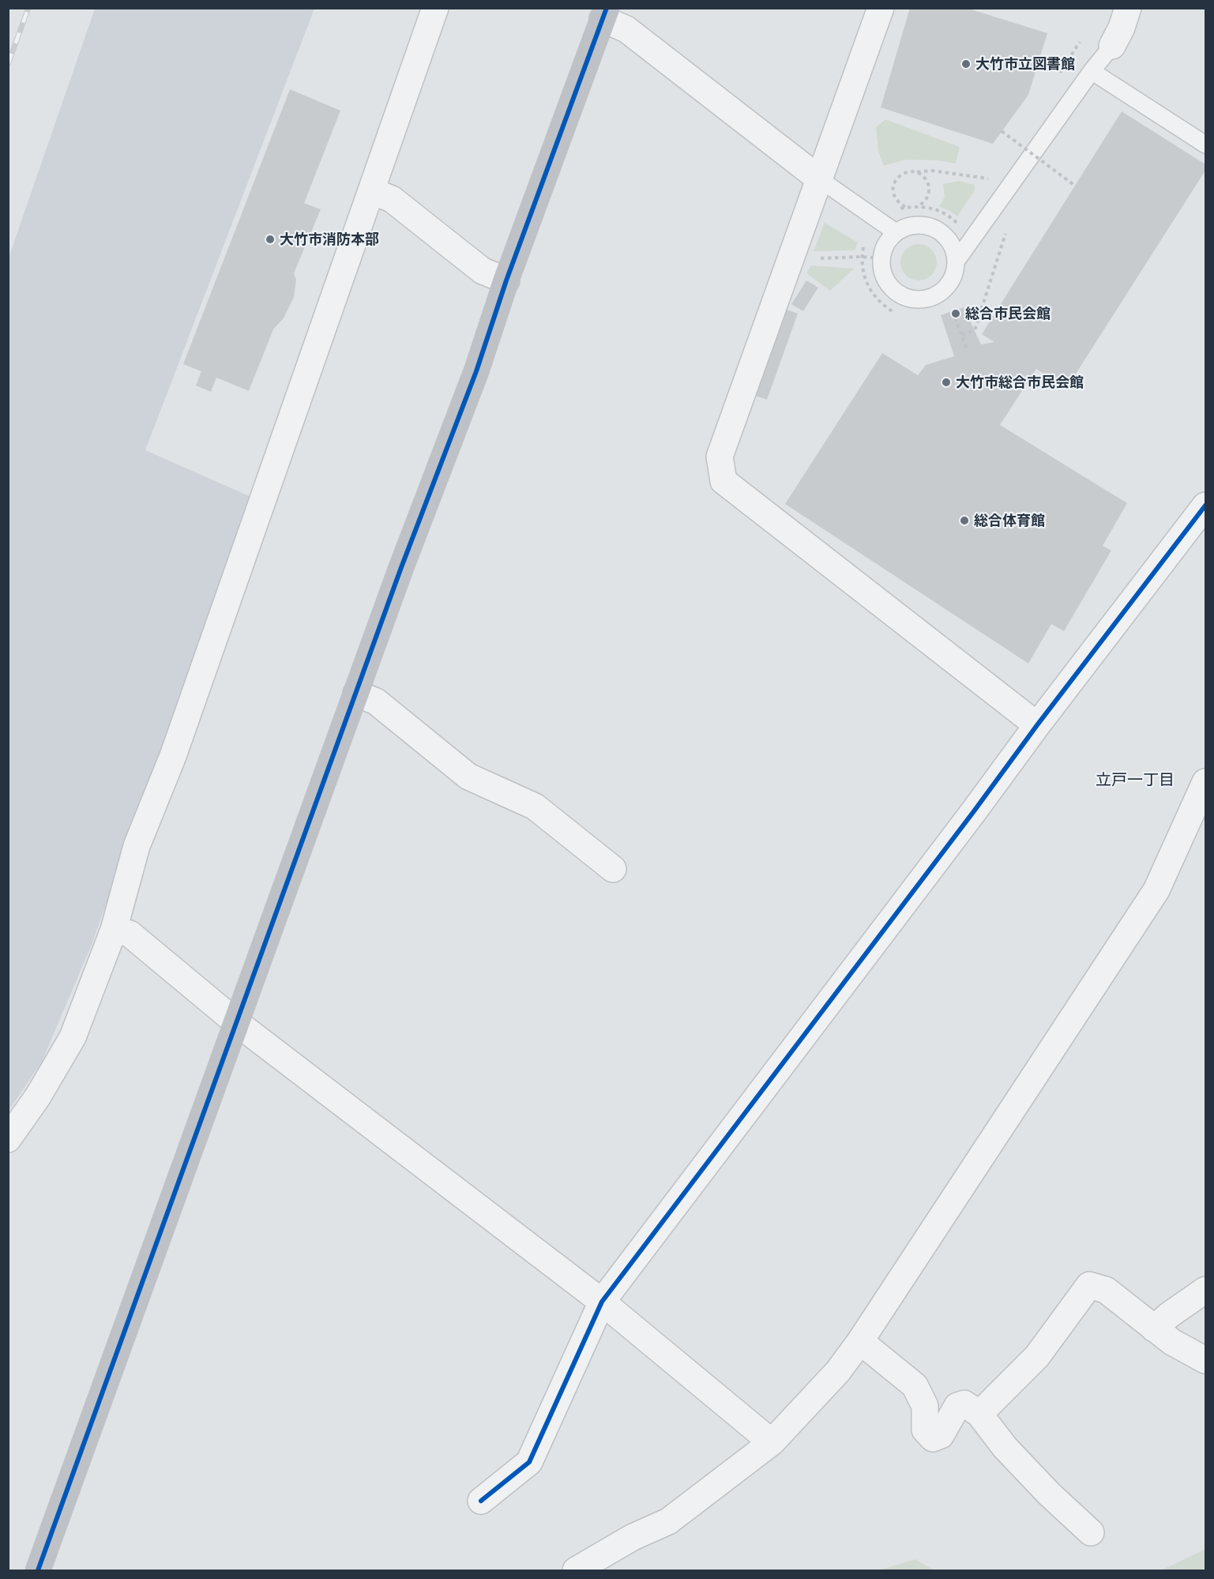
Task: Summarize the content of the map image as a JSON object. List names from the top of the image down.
{
  "districts": ["立戸一丁目"],
  "places": [
    "大竹市立図書館",
    "大竹市消防本部",
    "総合市民会館",
    "大竹市総合市民会館",
    "総合体育館"
  ]
}
